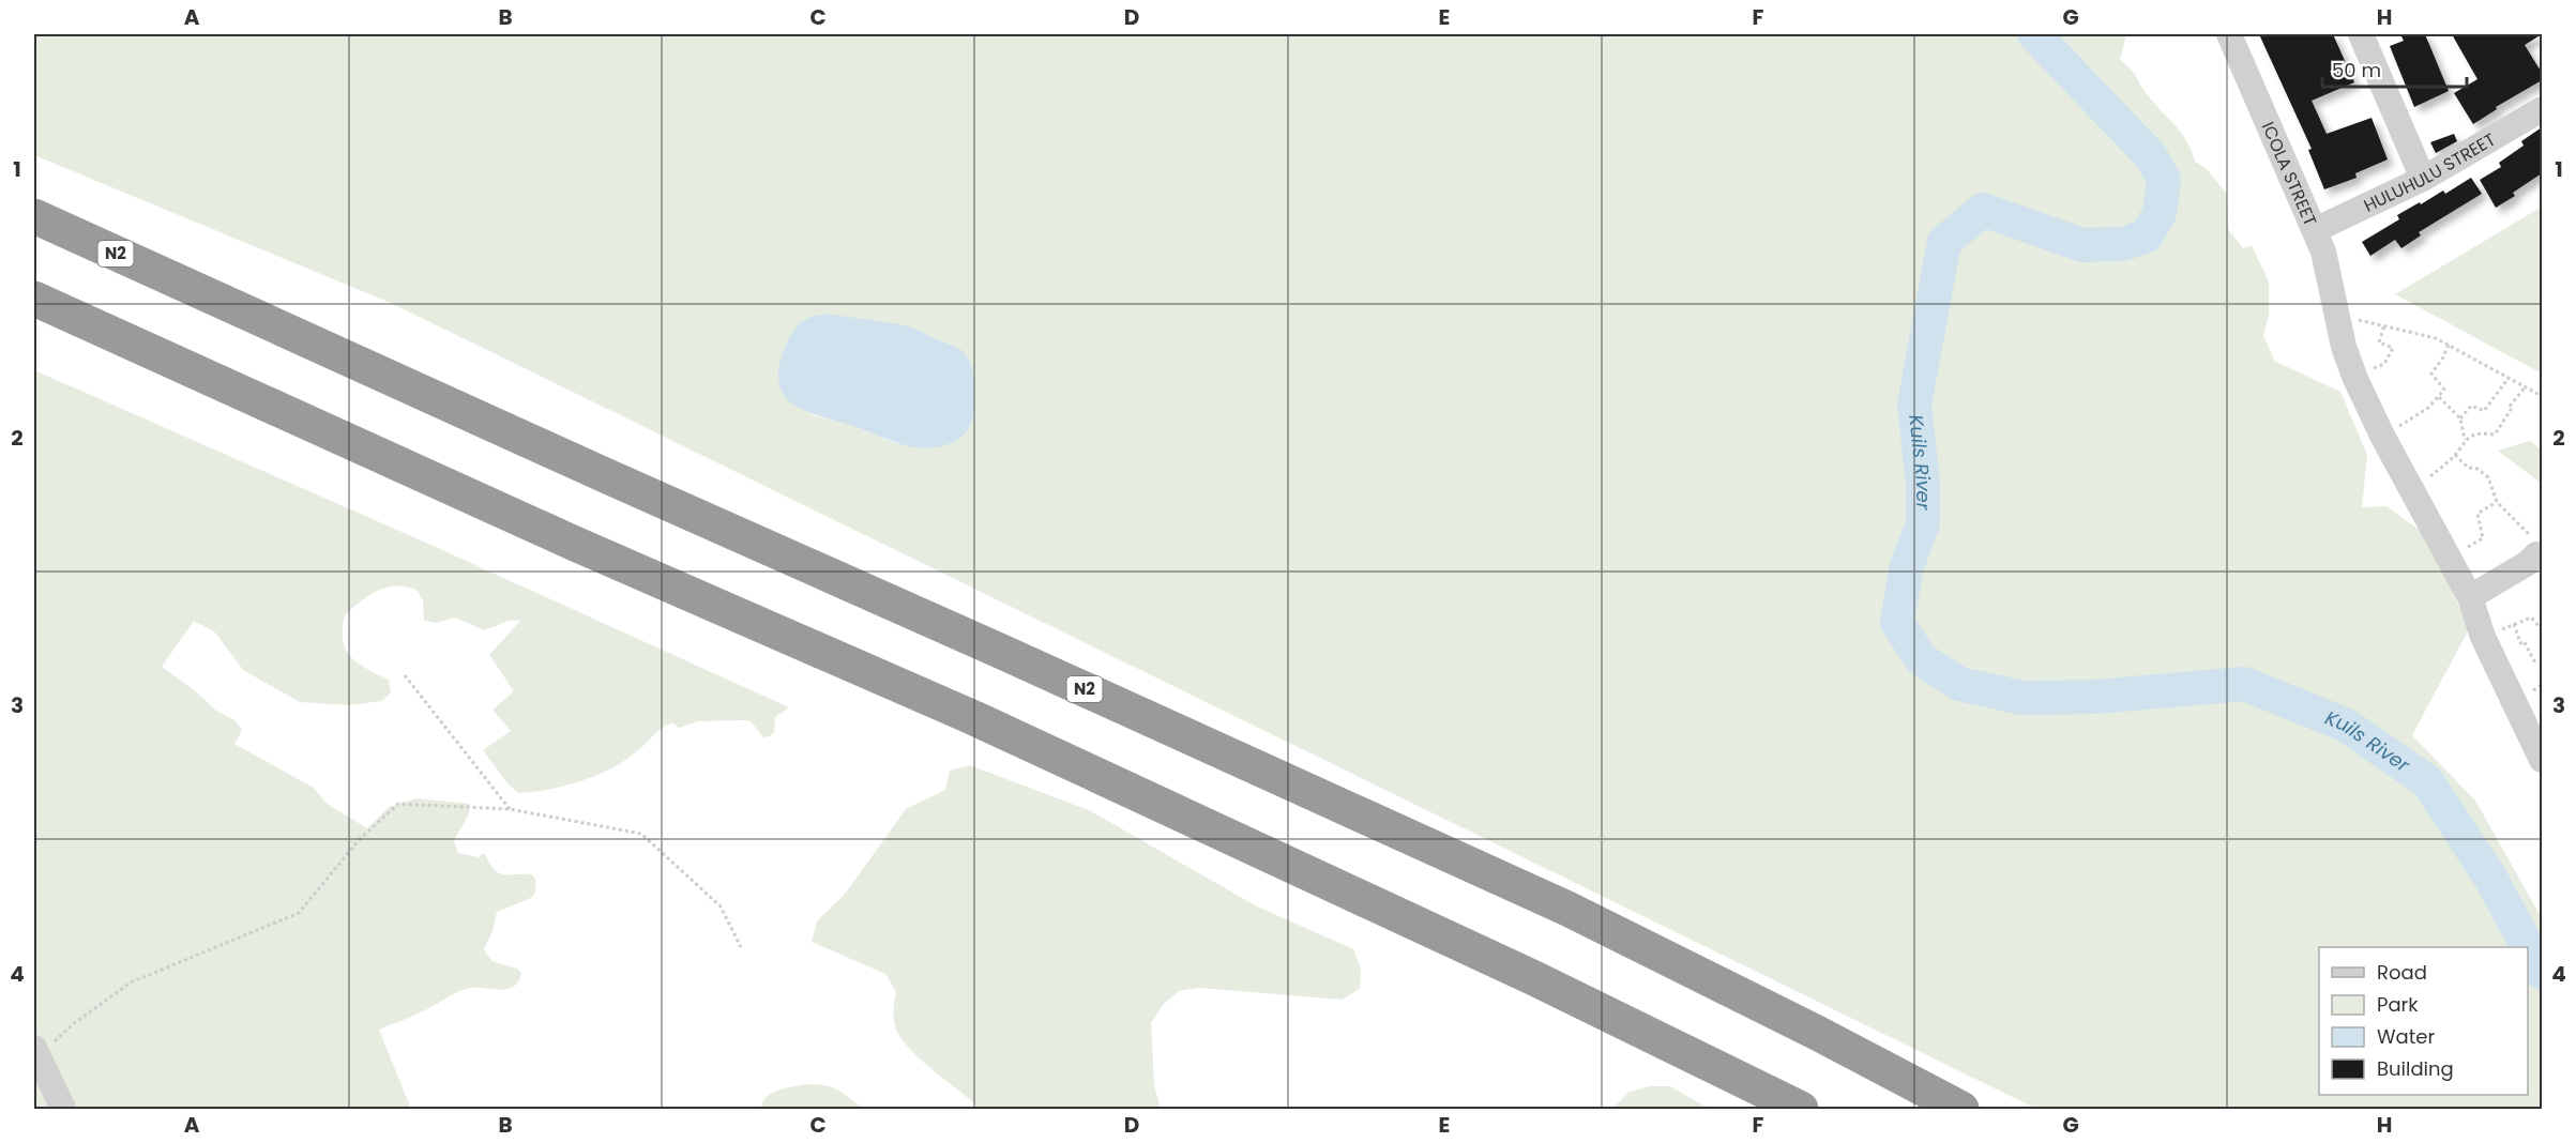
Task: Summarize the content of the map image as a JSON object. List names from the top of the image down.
{
  "streets": {
    "highway": ["N2"],
    "street": ["HULUHULU STREET", "ICOLA STREET"]
  },
  "crossings": [
    ["HULUHULU STREET", "ICOLA STREET"]
  ],
  "water": ["Kuils River"],
  "legend": [
    "Road",
    "Park",
    "Water",
    "Building"
  ],
  "scale_bar": "50 m",
  "grid": {
    "columns": [
      "A",
      "B",
      "C",
      "D",
      "E",
      "F",
      "G",
      "H"
    ],
    "rows": [
      "1",
      "2",
      "3",
      "4"
    ]
  }
}
